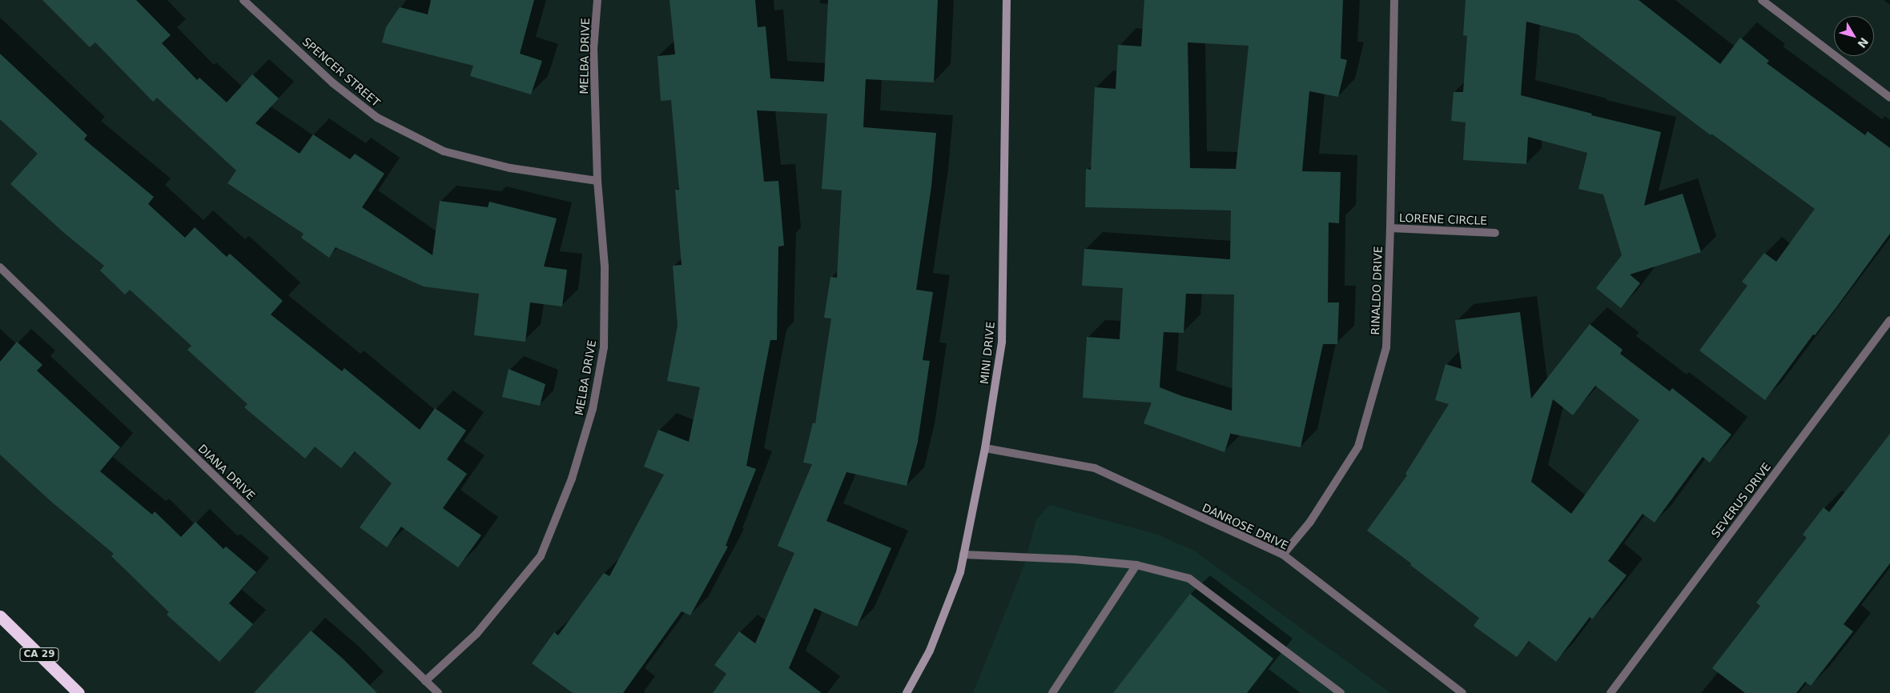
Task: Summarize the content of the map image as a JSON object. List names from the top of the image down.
{
  "streets": {
    "highway": ["CA 29"],
    "street": [
      "MELBA DRIVE",
      "SPENCER STREET",
      "LORENE CIRCLE",
      "RINALDO DRIVE",
      "MINI DRIVE",
      "DIANA DRIVE",
      "SEVERUS DRIVE",
      "DANROSE DRIVE"
    ]
  },
  "crossings": [
    ["MELBA DRIVE", "SPENCER STREET"],
    ["MELBA DRIVE", "DIANA DRIVE"],
    ["LORENE CIRCLE", "RINALDO DRIVE"],
    ["RINALDO DRIVE", "DANROSE DRIVE"],
    ["MINI DRIVE", "DANROSE DRIVE"]
  ],
  "north": "bottom right"
}
